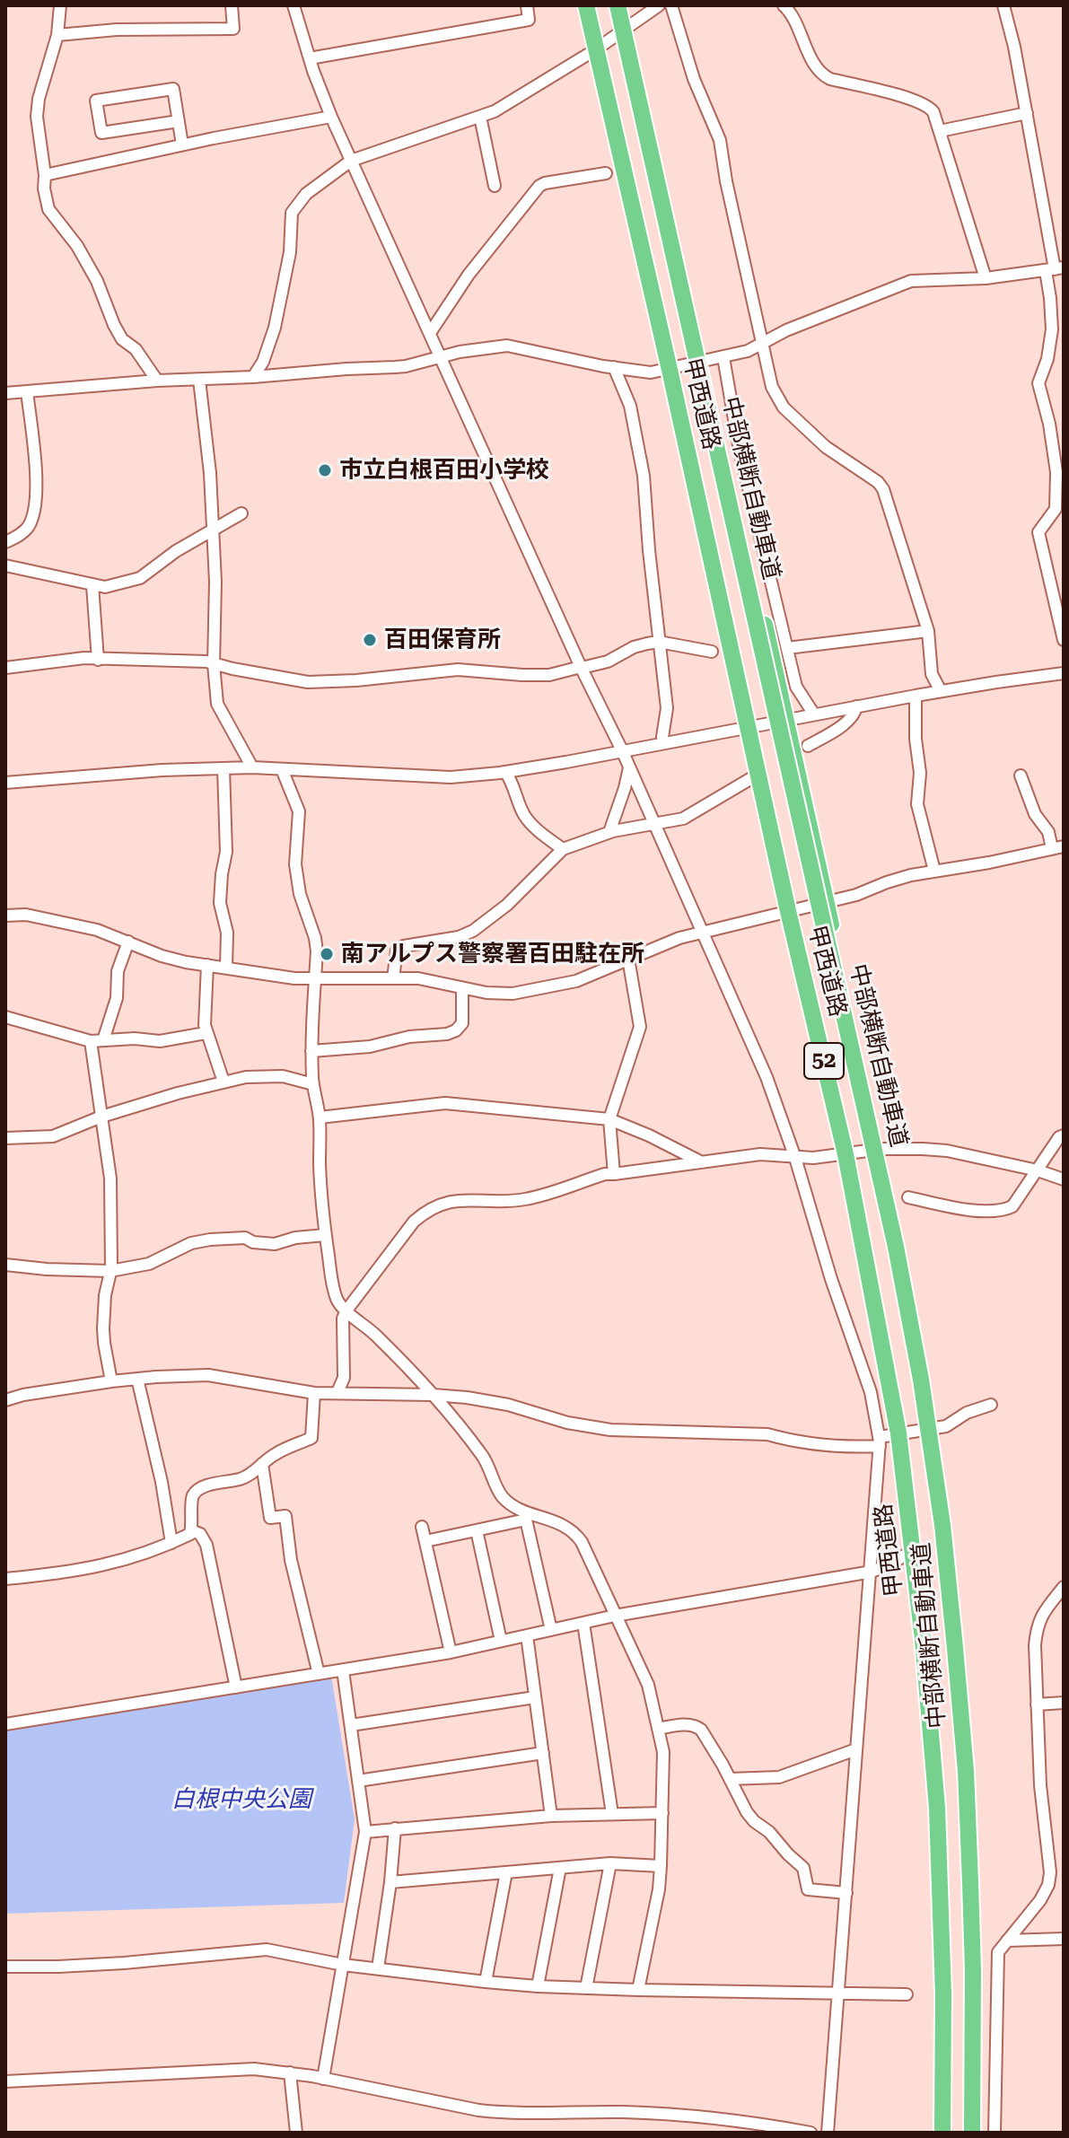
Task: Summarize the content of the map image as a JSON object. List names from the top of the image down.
{
  "streets": {
    "highway": ["甲西道路", "中部横断自動車道", "52"]
  },
  "parks": ["白根中央公園"],
  "places": ["市立白根百田小学校", "百田保育所", "南アルプス警察署百田駐在所"]
}
